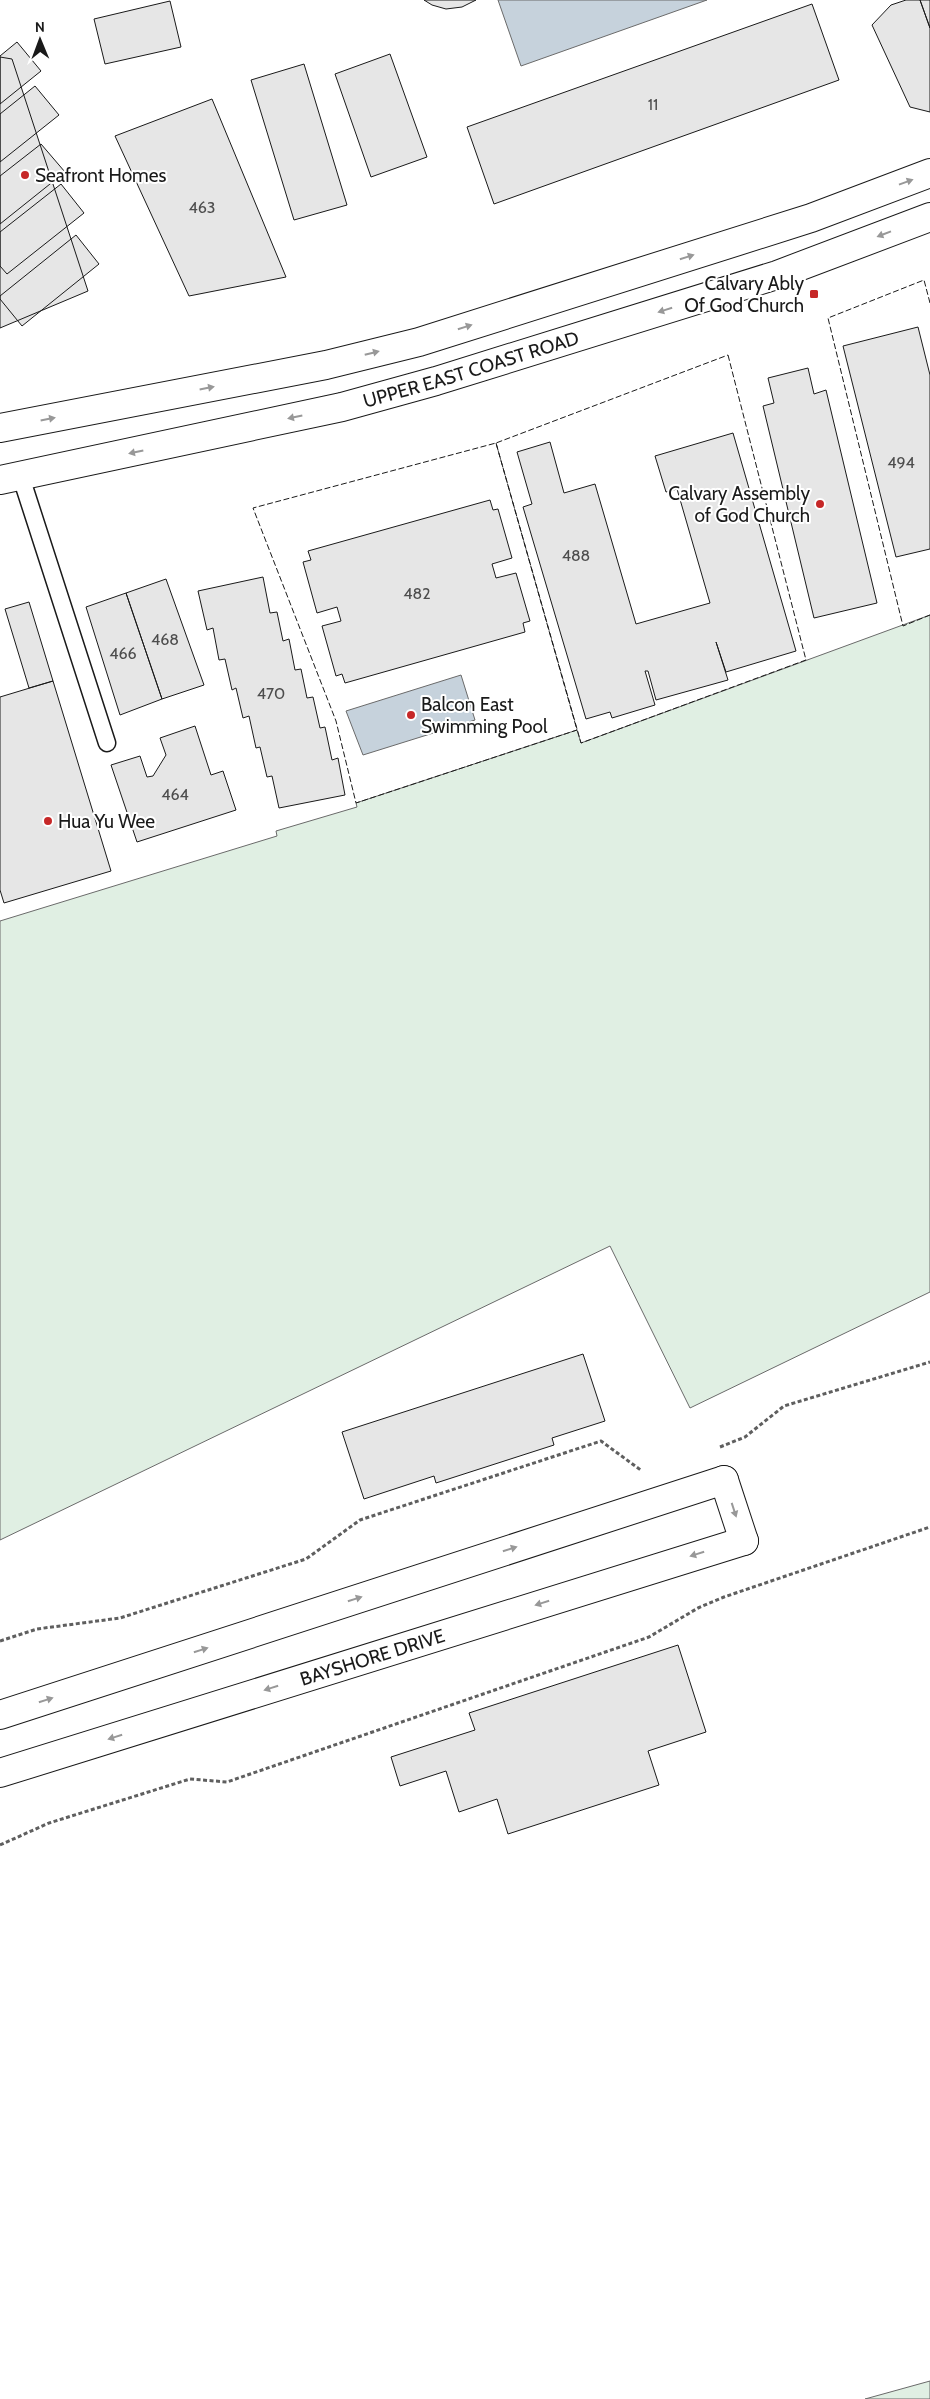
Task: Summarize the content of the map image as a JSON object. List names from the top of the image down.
{
  "streets": {
    "main road": ["UPPER EAST COAST ROAD", "BAYSHORE DRIVE"]
  },
  "places": {
    "other": [
      "Seafront Homes",
      "Calvary Assembly of God Church",
      "Balcon East Swimming Pool",
      "Hua Yu Wee"
    ],
    "transit": ["Calvary Ably Of God Church"]
  },
  "house_numbers": [
    "11",
    "463",
    "494",
    "488",
    "482",
    "468",
    "466",
    "470",
    "464"
  ],
  "north": "top"
}
